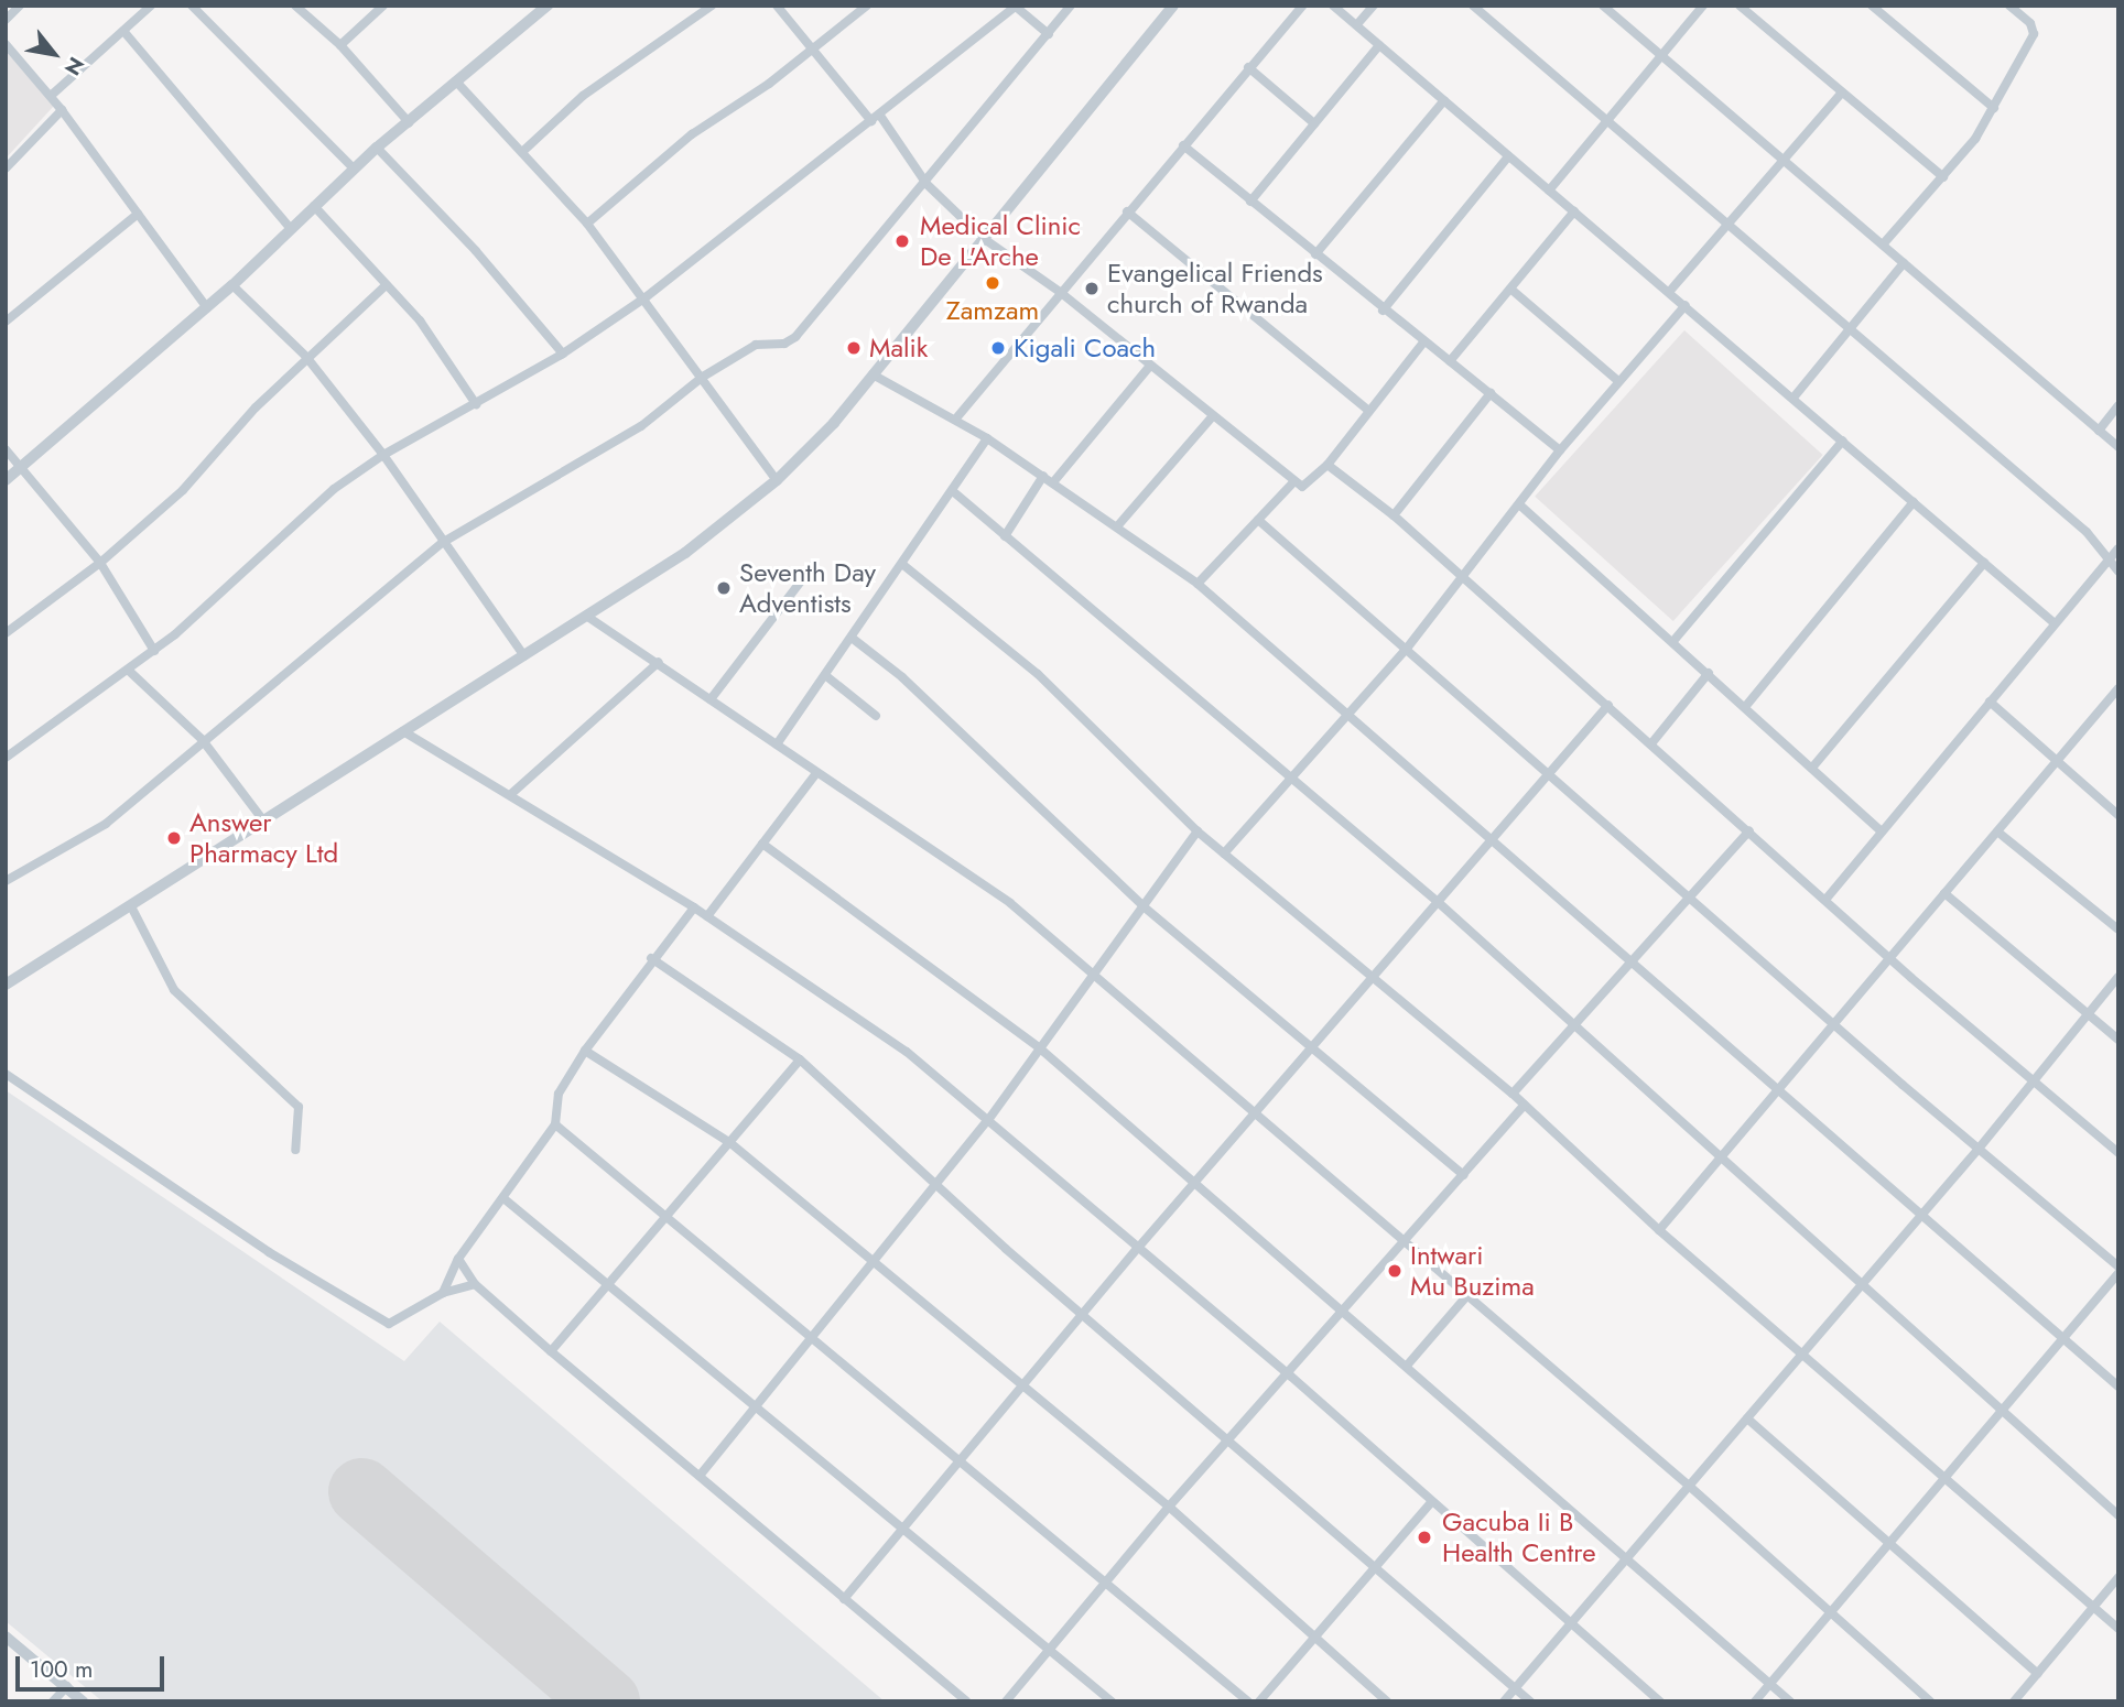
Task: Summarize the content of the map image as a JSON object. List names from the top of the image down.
{
  "places": [
    "Medical Clinic De L'Arche",
    "Zamzam",
    "Evangelical Friends church of Rwanda",
    "Malik",
    "Kigali Coach",
    "Seventh Day Adventists",
    "Answer Pharmacy Ltd",
    "Intwari Mu Buzima",
    "Gacuba Ii B Health Centre"
  ],
  "scale_bar": "100 m",
  "north": "bottom right"
}
